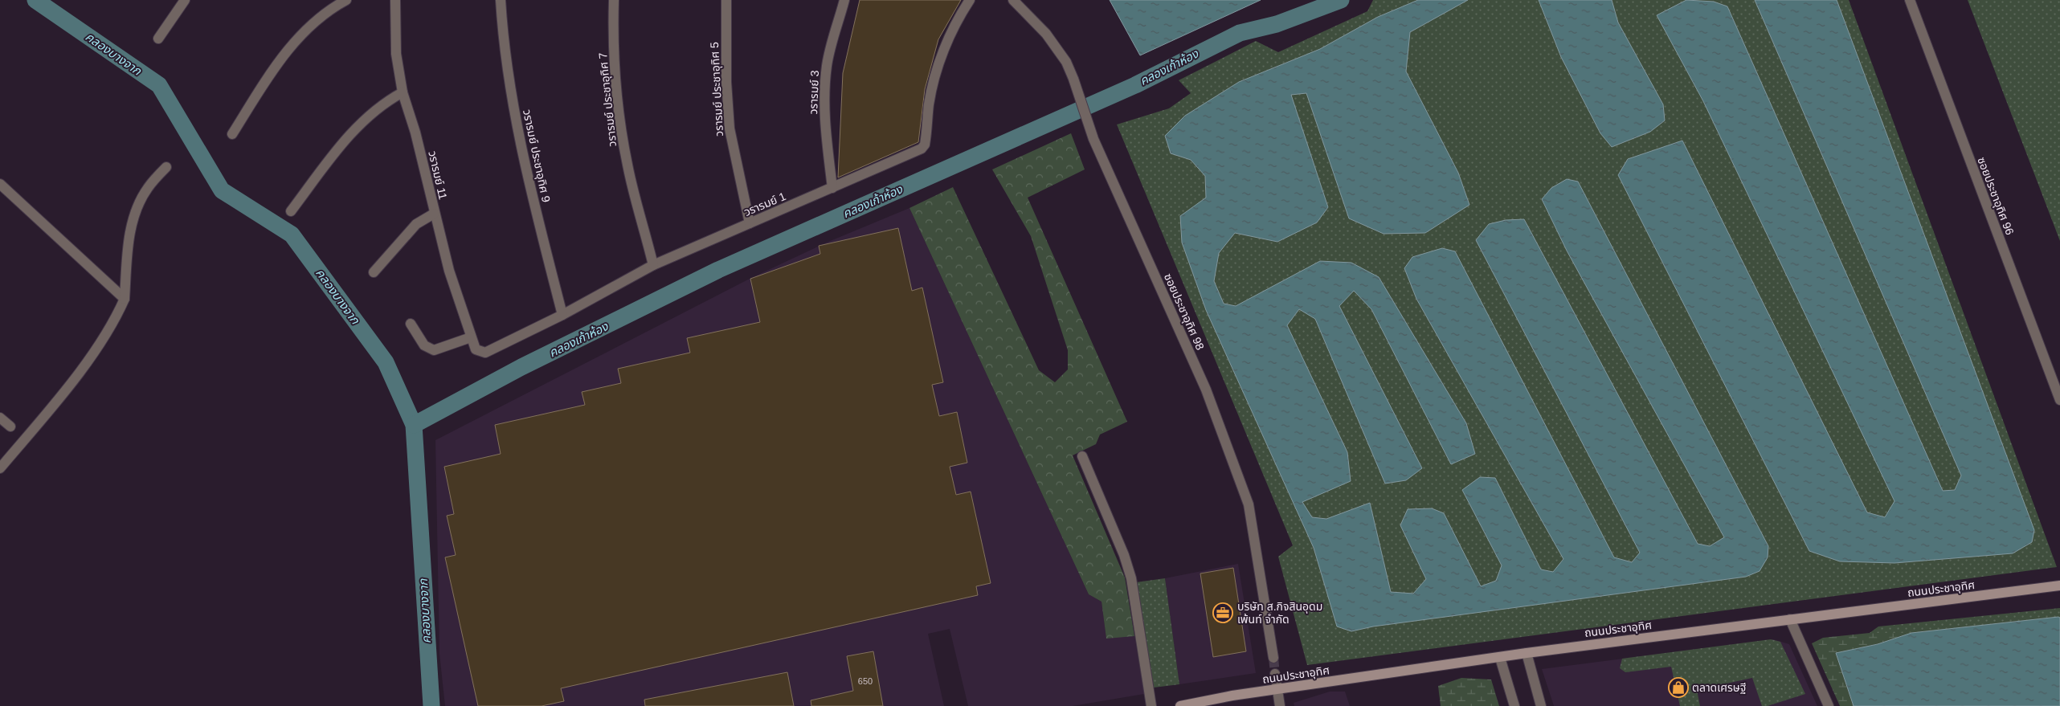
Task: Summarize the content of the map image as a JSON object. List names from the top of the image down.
{
  "streets": {
    "main road": ["ถนนประชาอุทิศ"],
    "street": [
      "วรารมย์ ประชาอุทิศ 5",
      "วรารมย์ 3",
      "วรารมย์ ประชาอุทิศ 7",
      "วรารมย์ ประชาอุทิศ 9",
      "วรารมย์ 11",
      "ซอยประชาอุทิศ 96",
      "วรารมย์ 1",
      "ซอยประชาอุทิศ 98"
    ]
  },
  "crossings": [
    ["วรารมย์ ประชาอุทิศ 5", "วรารมย์ 1"],
    ["วรารมย์ 3", "วรารมย์ 1"],
    ["วรารมย์ ประชาอุทิศ 7", "วรารมย์ 1"],
    ["วรารมย์ ประชาอุทิศ 9", "วรารมย์ 1"],
    ["วรารมย์ 11", "วรารมย์ 1"]
  ],
  "water": ["คลองบางจาก", "คลองเก้าห้อง"],
  "places": {
    "office": ["บริษัท ส.กิจสินอุดม เพ้นท์ จำกัด"],
    "shop": ["ตลาดเศรษฐี"]
  },
  "house_numbers": ["650"]
}
